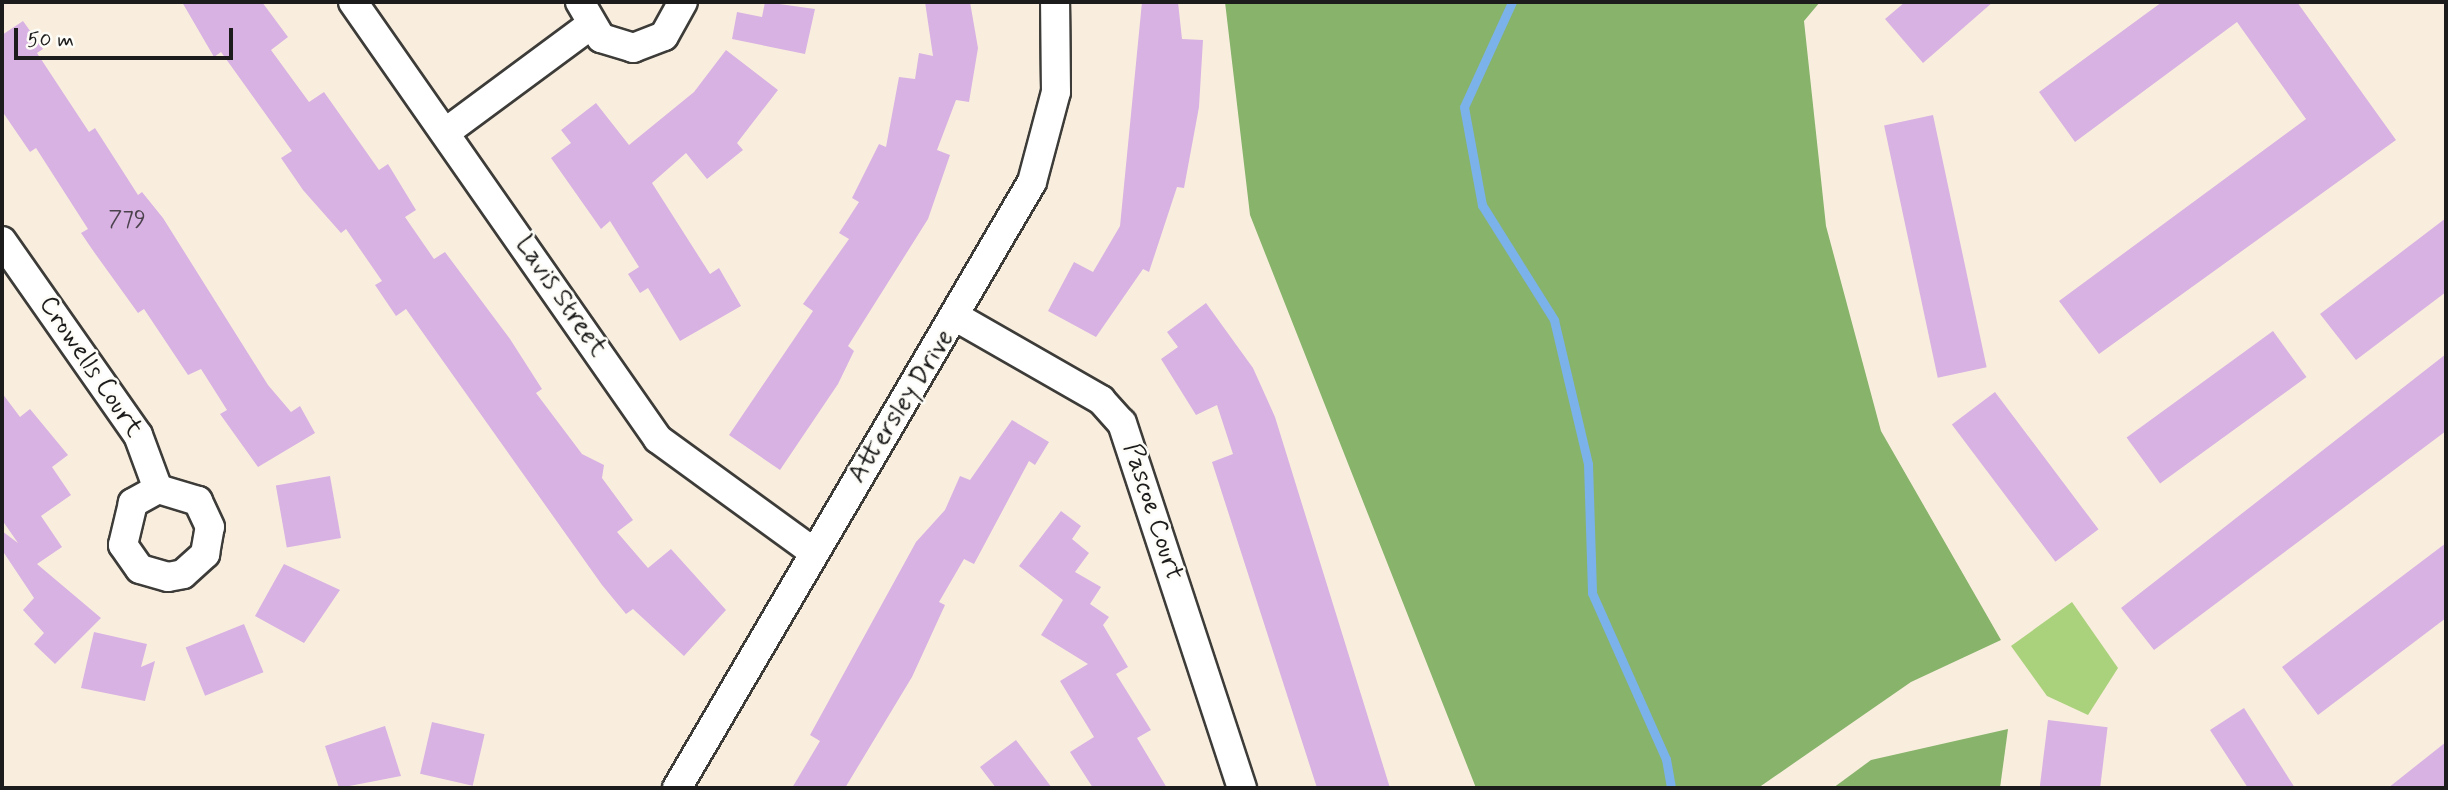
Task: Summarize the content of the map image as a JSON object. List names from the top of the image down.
{
  "streets": {
    "street": [
      "Lavis Street",
      "Crowells Court",
      "Attersley Drive",
      "Pascoe Court"
    ]
  },
  "crossings": [
    ["Lavis Street", "Attersley Drive"],
    ["Attersley Drive", "Pascoe Court"]
  ],
  "house_numbers": ["779"],
  "scale_bar": "50 m"
}
